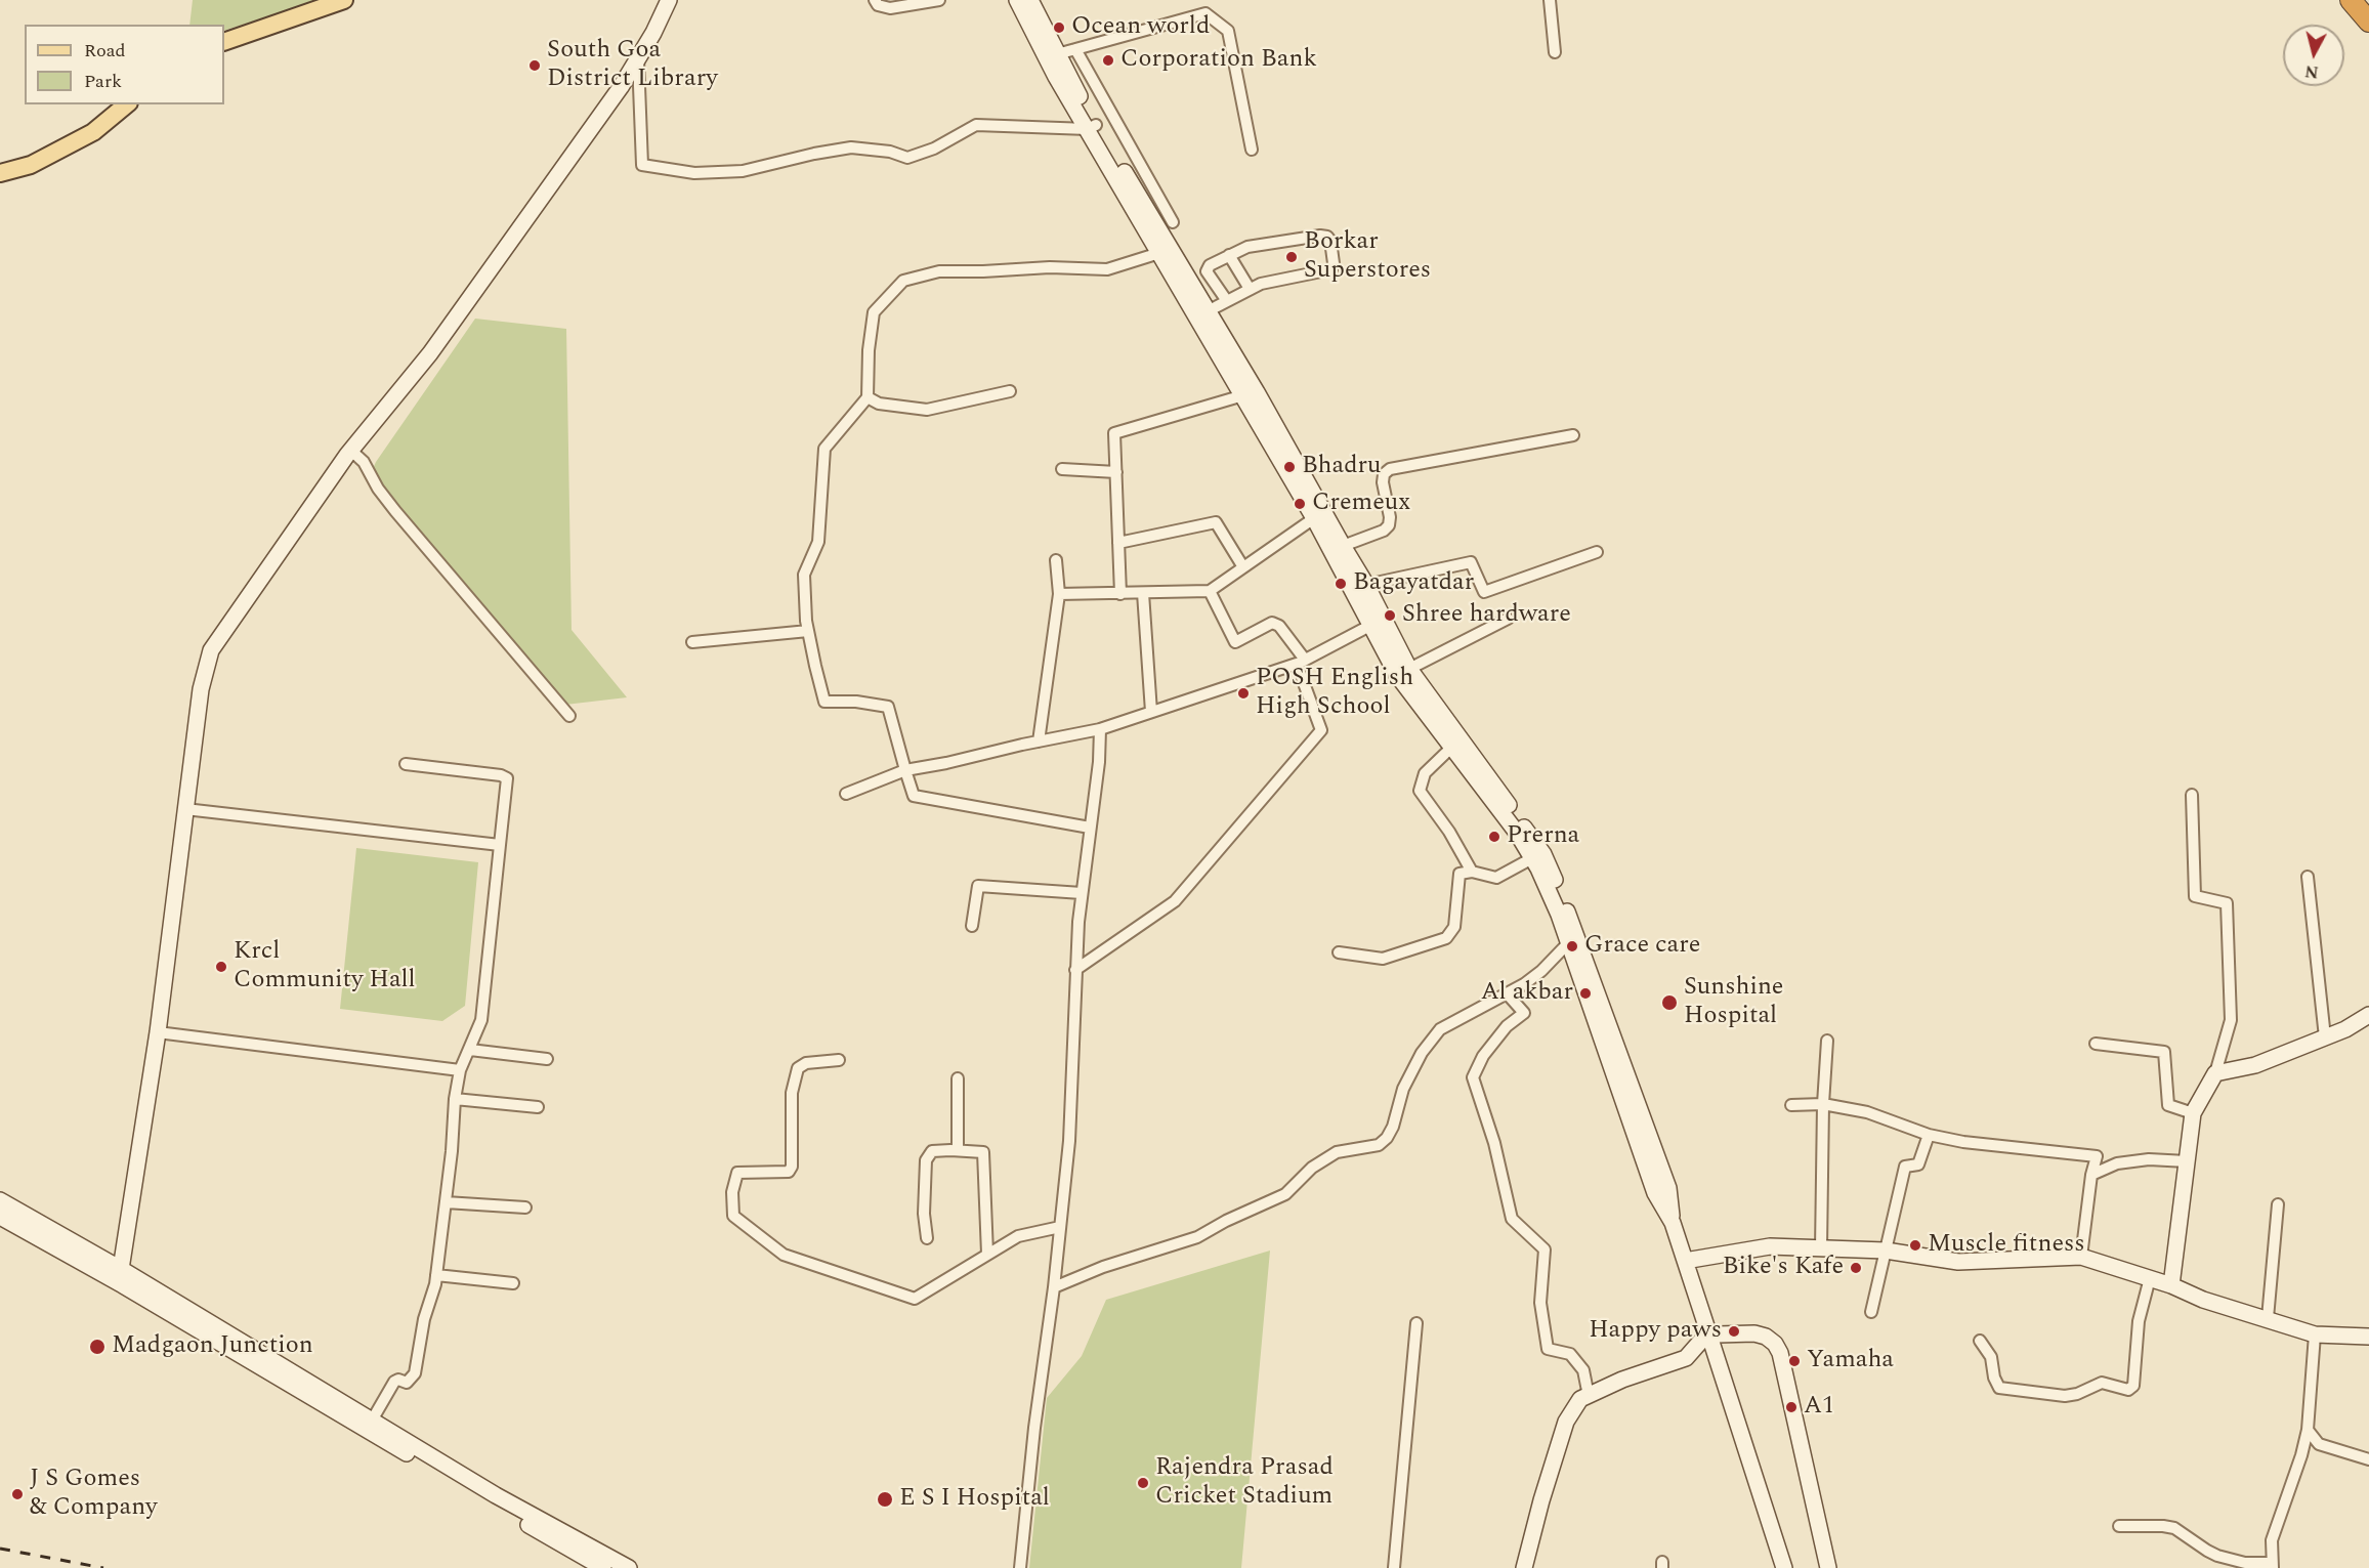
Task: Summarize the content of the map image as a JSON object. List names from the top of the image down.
{
  "places": [
    "Ocean world",
    "Corporation Bank",
    "South Goa District Library",
    "Borkar Superstores",
    "Bhadru",
    "Cremeux",
    "Bagayatdar",
    "Shree hardware",
    "POSH English High School",
    "Prerna",
    "Grace care",
    "Krcl Community Hall",
    "Al akbar",
    "Sunshine Hospital",
    "Muscle fitness",
    "Bike's Kafe",
    "Happy paws",
    "Madgaon Junction",
    "Yamaha",
    "A1",
    "Rajendra Prasad Cricket Stadium",
    "J S Gomes & Company",
    "E S I Hospital"
  ],
  "legend": ["Road", "Park"],
  "north": "bottom"
}
